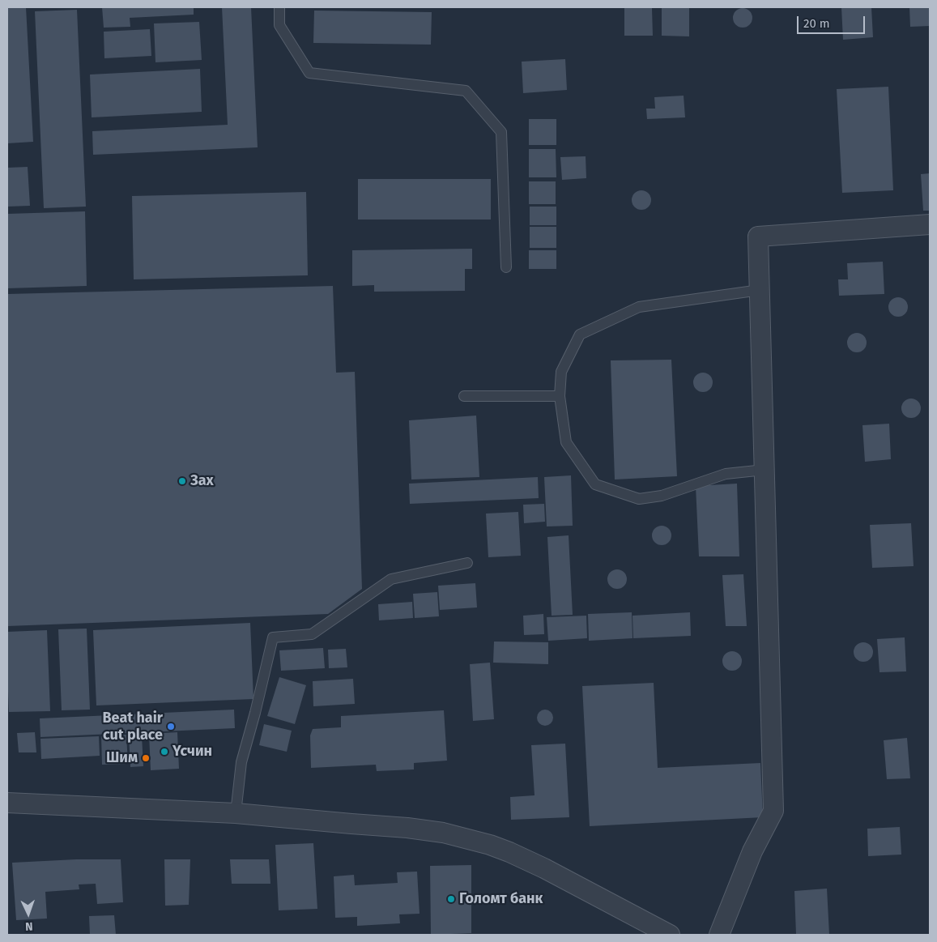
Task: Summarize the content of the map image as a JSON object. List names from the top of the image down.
{
  "places": [
    "Зах",
    "Beat hair cut place",
    "Үсчин",
    "Шим",
    "Голомт банк"
  ],
  "scale_bar": "20 m",
  "north": "bottom"
}
